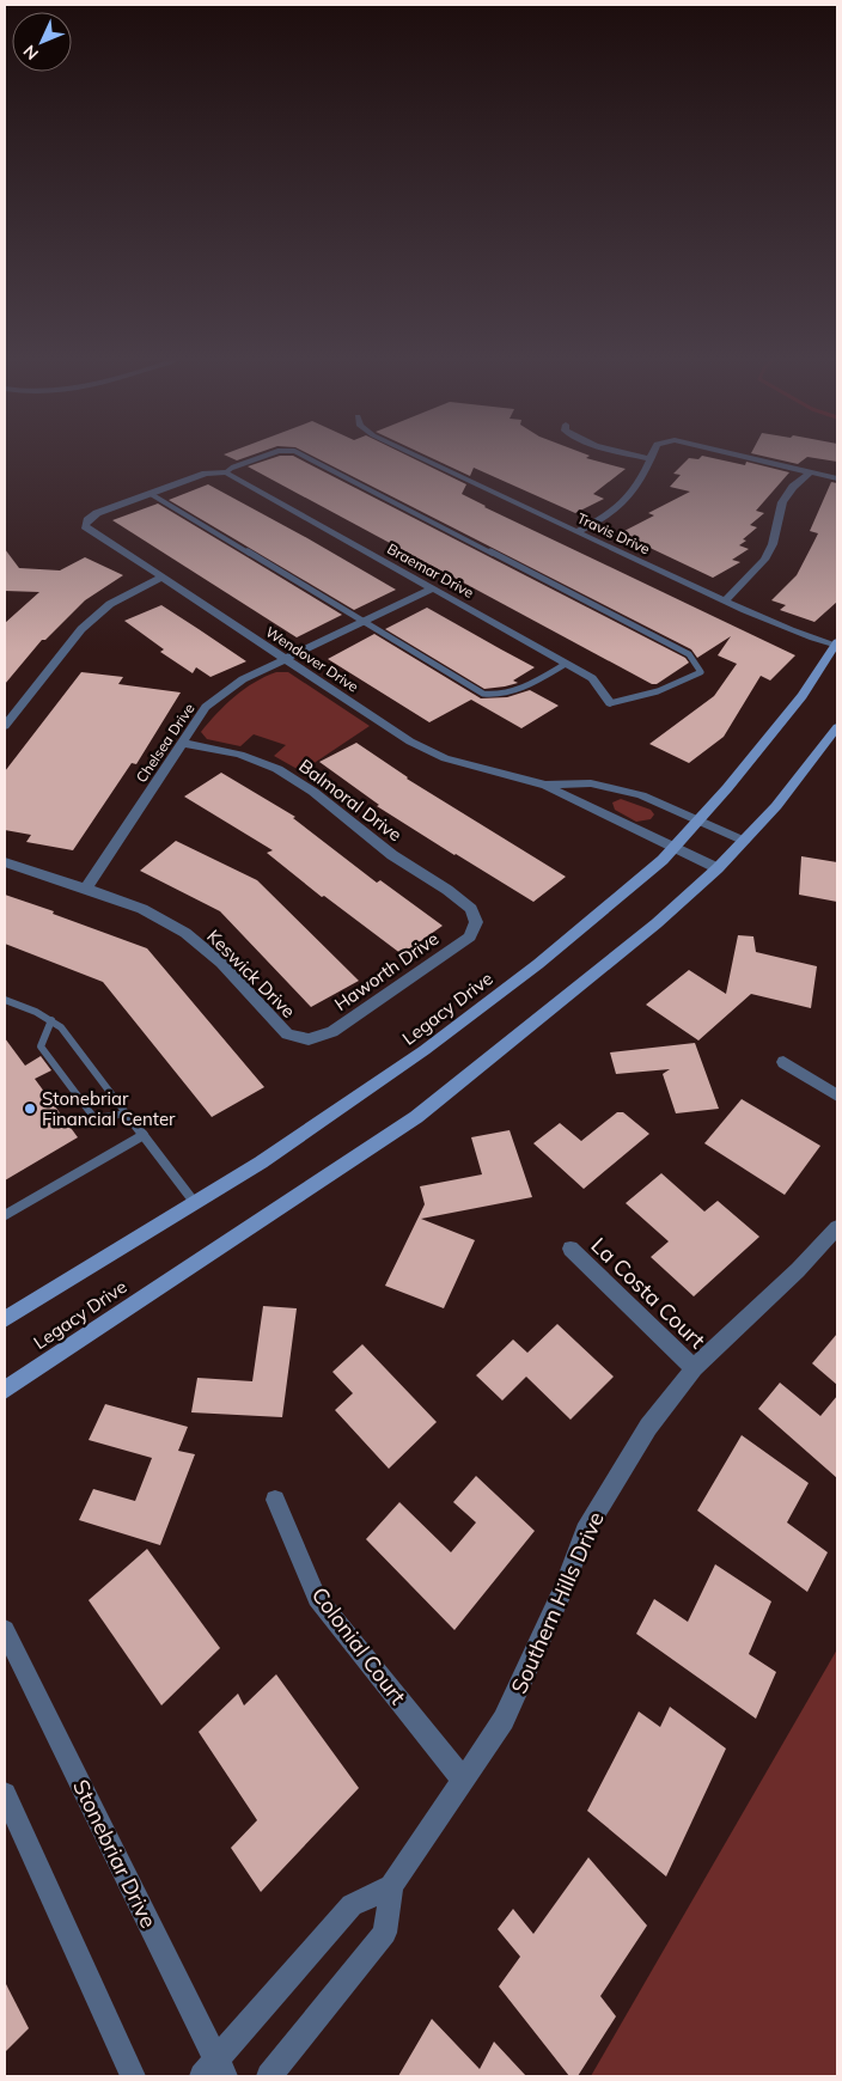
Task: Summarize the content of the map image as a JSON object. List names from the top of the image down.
{
  "streets": {
    "main road": ["Legacy Drive"],
    "street": [
      "Travis Drive",
      "Braemar Drive",
      "Wendover Drive",
      "Chelsea Drive",
      "Balmoral Drive",
      "Haworth Drive",
      "Keswick Drive",
      "La Costa Court",
      "Southern Hills Drive",
      "Colonial Court",
      "Stonebriar Drive"
    ]
  },
  "crossings": [
    ["Travis Drive", "Legacy Drive"],
    ["Braemar Drive", "Chelsea Drive"],
    ["Wendover Drive", "Chelsea Drive"],
    ["Wendover Drive", "Legacy Drive"],
    ["Chelsea Drive", "Balmoral Drive"],
    ["Chelsea Drive", "Keswick Drive"],
    ["Balmoral Drive", "Haworth Drive"],
    ["Haworth Drive", "Keswick Drive"],
    ["La Costa Court", "Southern Hills Drive"],
    ["Southern Hills Drive", "Colonial Court"],
    ["Southern Hills Drive", "Stonebriar Drive"]
  ],
  "places": ["Stonebriar Financial Center"],
  "north": "bottom left"
}
